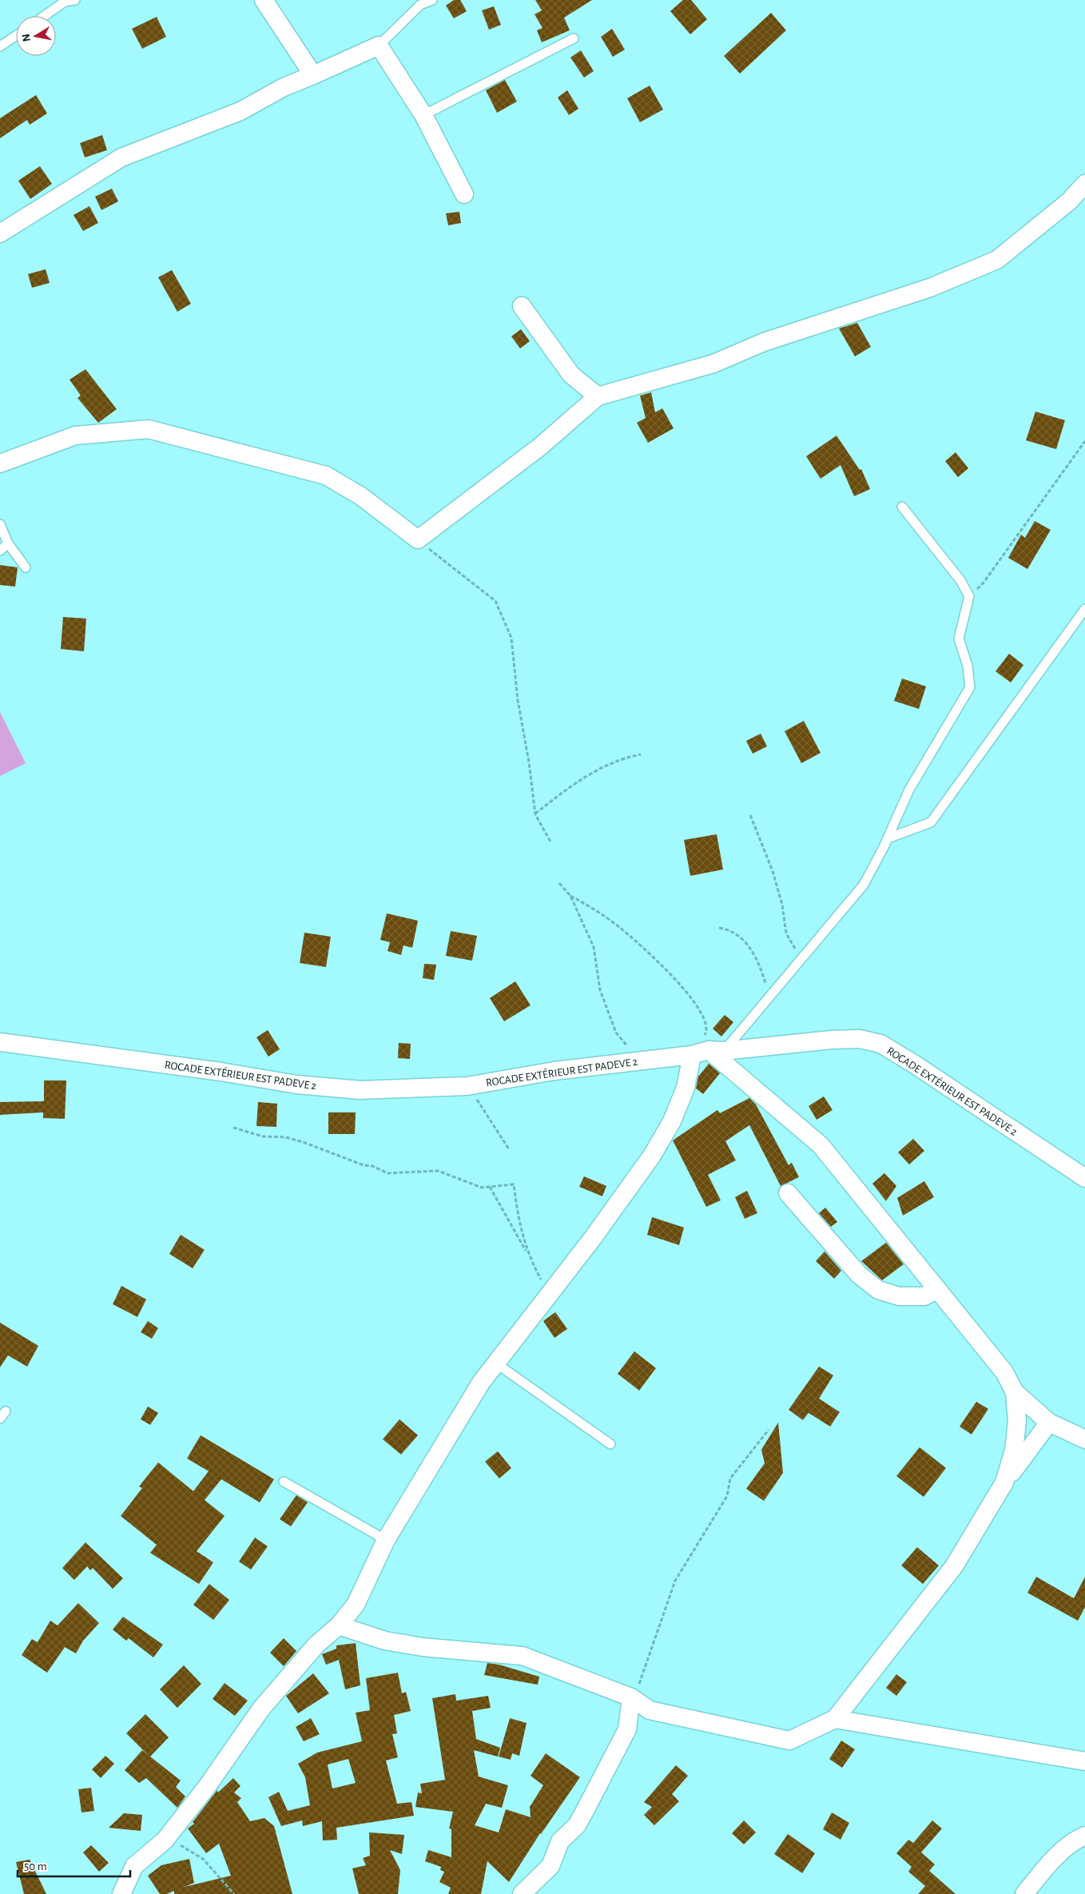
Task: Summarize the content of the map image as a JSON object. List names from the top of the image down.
{
  "streets": {
    "street": ["ROCADE EXTÉRIEUR EST PADEVE 2"]
  },
  "scale_bar": "50 m",
  "north": "left"
}
